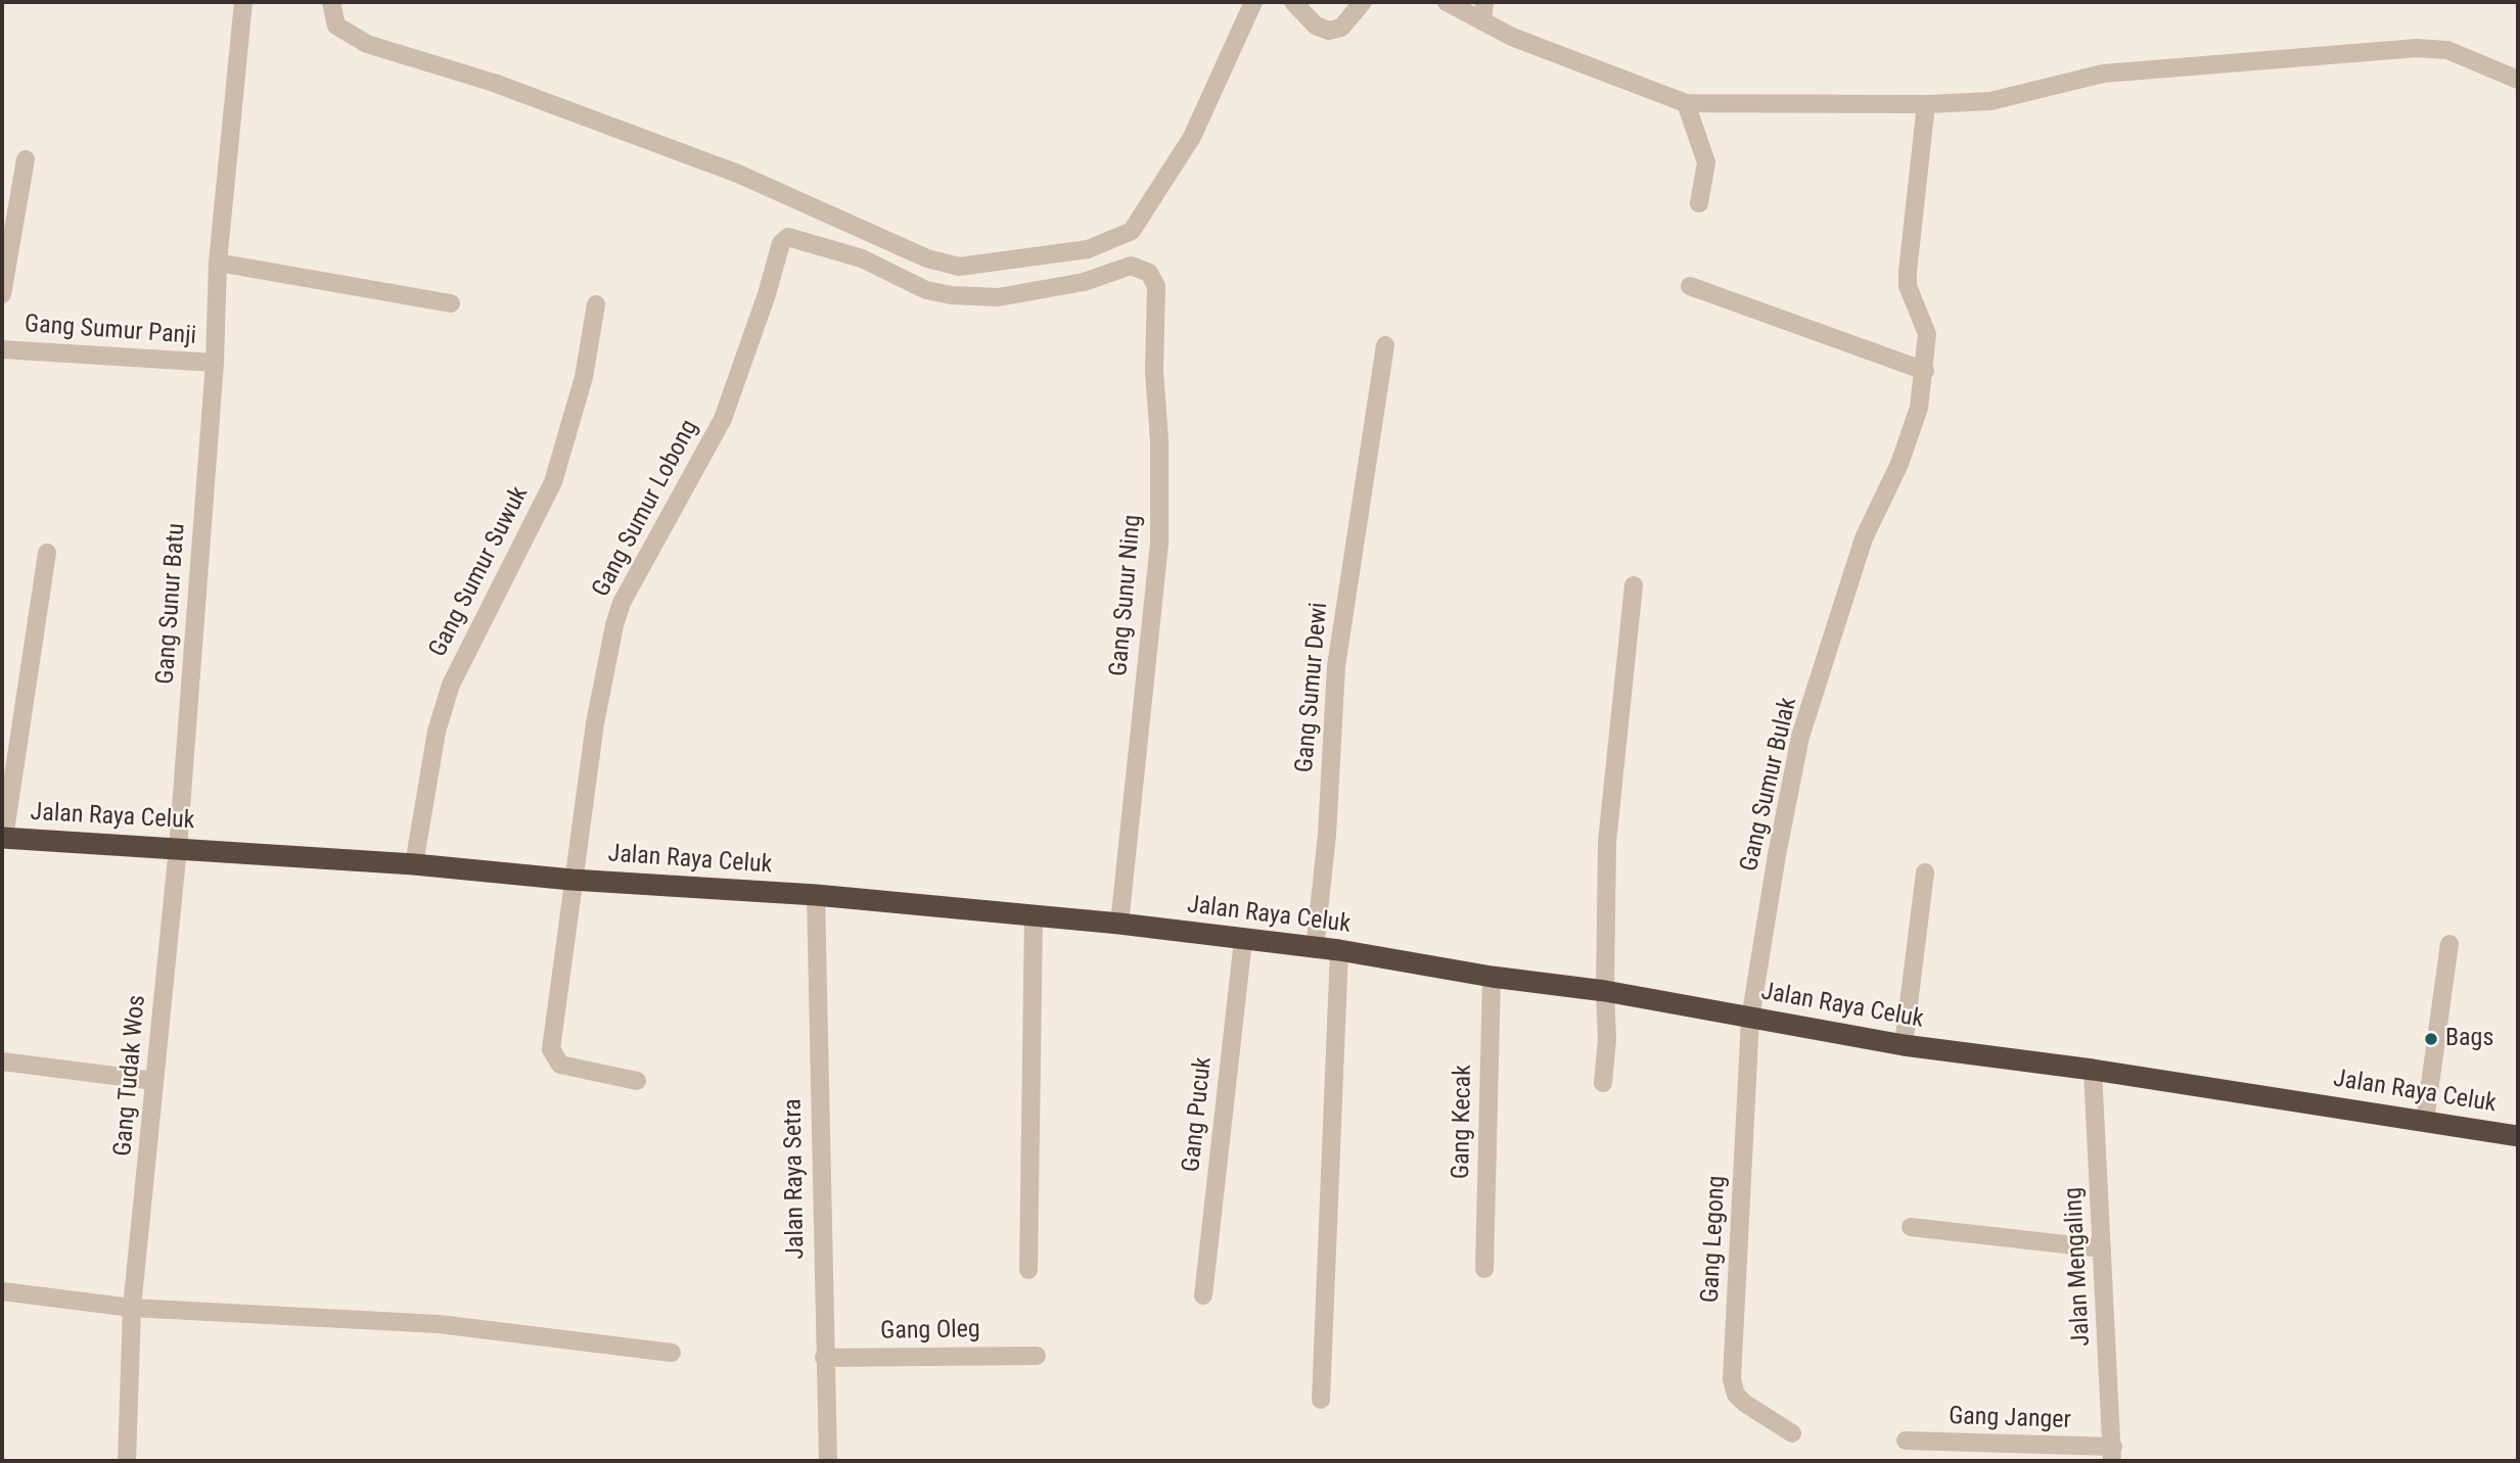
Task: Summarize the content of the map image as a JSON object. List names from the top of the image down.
{
  "streets": {
    "highway": ["Jalan Raya Celuk"],
    "street": [
      "Gang Sumur Panji",
      "Gang Sumur Lobong",
      "Gang Sumur Suwuk",
      "Gang Sunur Ning",
      "Gang Sunur Batu",
      "Gang Sumur Dewi",
      "Gang Sumur Bulak",
      "Gang Tudak Wos",
      "Gang Pucuk",
      "Gang Kecak",
      "Jalan Raya Setra",
      "Gang Legong",
      "Jalan Mengaling",
      "Gang Oleg",
      "Gang Janger"
    ]
  },
  "crossings": [
    ["Gang Sumur Panji", "Gang Sunur Batu"],
    ["Gang Sumur Lobong", "Gang Sunur Ning"],
    ["Gang Sumur Lobong", "Jalan Raya Celuk"],
    ["Gang Sumur Suwuk", "Jalan Raya Celuk"],
    ["Gang Sunur Ning", "Jalan Raya Celuk"],
    ["Gang Sunur Batu", "Jalan Raya Celuk"],
    ["Gang Sunur Batu", "Gang Tudak Wos"],
    ["Gang Sumur Dewi", "Jalan Raya Celuk"],
    ["Gang Sumur Bulak", "Jalan Raya Celuk"],
    ["Gang Sumur Bulak", "Gang Legong"],
    ["Jalan Raya Celuk", "Gang Tudak Wos"],
    ["Jalan Raya Celuk", "Gang Pucuk"],
    ["Jalan Raya Celuk", "Gang Kecak"],
    ["Jalan Raya Celuk", "Jalan Raya Setra"],
    ["Jalan Raya Celuk", "Gang Legong"],
    ["Jalan Raya Celuk", "Jalan Mengaling"],
    ["Jalan Raya Setra", "Gang Oleg"],
    ["Jalan Mengaling", "Gang Janger"]
  ],
  "places": ["Bags"]
}
